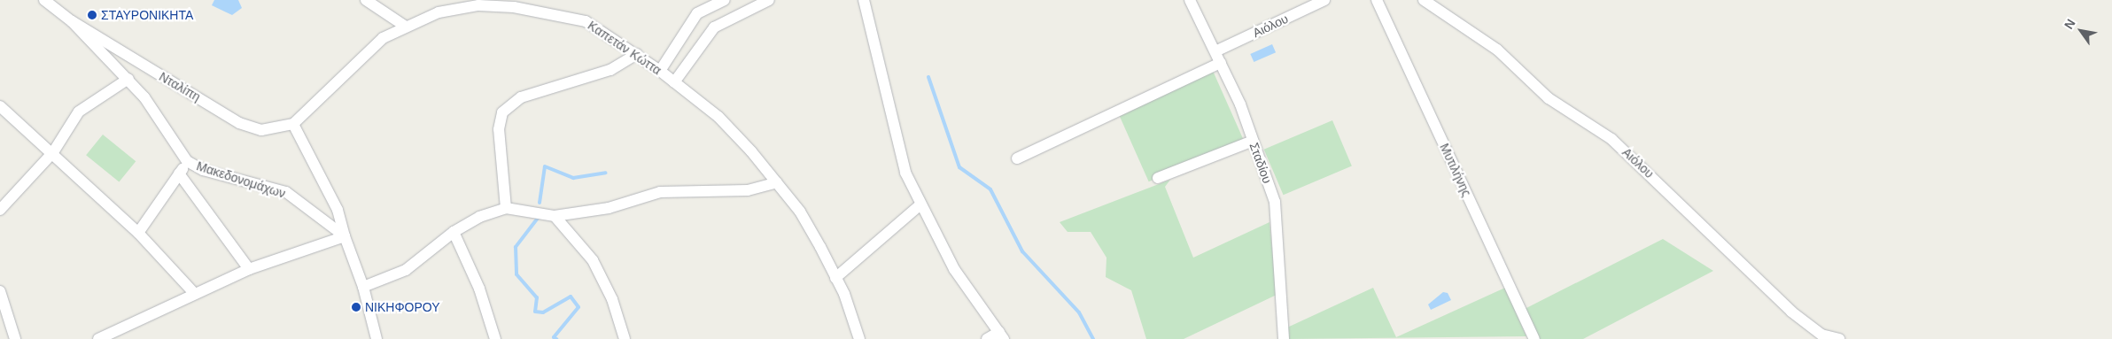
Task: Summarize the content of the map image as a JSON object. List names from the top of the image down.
{
  "streets": {
    "street": [
      "Αιόλου",
      "Καπετάν Κώττα",
      "Νταλίπη",
      "Σταδίου",
      "Μυτιλήνης",
      "Μακεδονομάχων"
    ]
  },
  "crossings": [
    ["Αιόλου", "Σταδίου"],
    ["Καπετάν Κώττα", "Νταλίπη"],
    ["Νταλίπη", "Μακεδονομάχων"]
  ],
  "places": ["ΣΤΑΥΡΟΝΙΚΗΤΑ", "ΝΙΚΗΦΟΡΟΥ"],
  "north": "top left"
}
